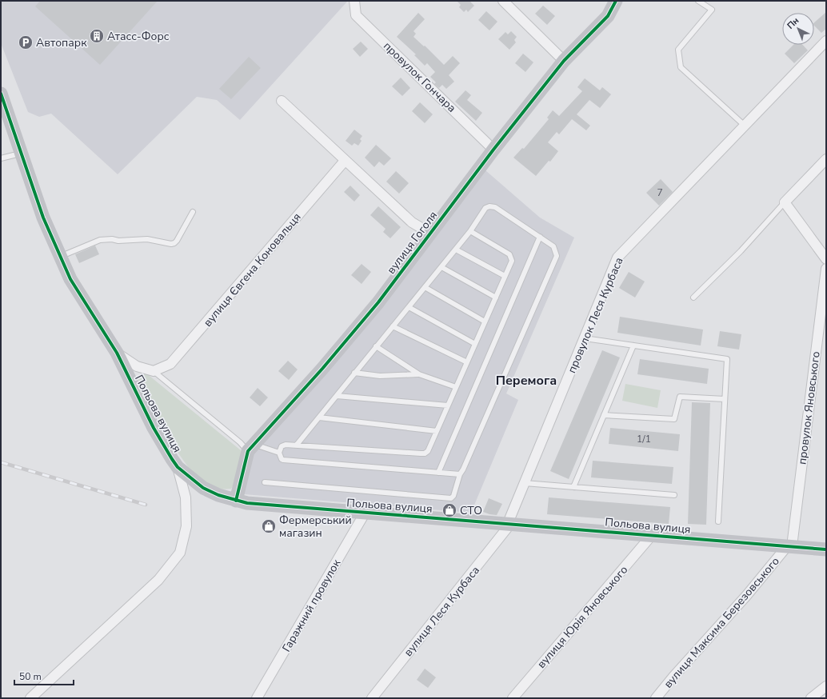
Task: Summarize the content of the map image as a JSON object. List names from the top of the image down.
{
  "streets": {
    "street": [
      "провулок Гончара",
      "вулиця Гоголя",
      "вулиця Євгена Коновальця",
      "провулок Леся Курбаса",
      "провулок Яновського",
      "Польова вулиця",
      "Гаражний провулок",
      "вулиця Леся Курбаса",
      "вулиця Юрія Яновського",
      "вулиця Максима Березовського"
    ]
  },
  "crossings": [
    ["провулок Гончара", "вулиця Гоголя"],
    ["вулиця Гоголя", "Польова вулиця"],
    ["провулок Леся Курбаса", "Польова вулиця"],
    ["провулок Леся Курбаса", "вулиця Леся Курбаса"],
    ["провулок Яновського", "Польова вулиця"],
    ["провулок Яновського", "вулиця Максима Березовського"],
    ["Польова вулиця", "Гаражний провулок"],
    ["Польова вулиця", "вулиця Леся Курбаса"],
    ["Польова вулиця", "вулиця Юрія Яновського"],
    ["Польова вулиця", "вулиця Максима Березовського"]
  ],
  "districts": ["Перемога"],
  "places": {
    "building": ["Атасс-Форс"],
    "parking": ["Автопарк"],
    "shop": ["СТО", "Фермерський магазин"]
  },
  "house_numbers": ["7", "1/1"],
  "scale_bar": "50 m",
  "north": "top left"
}
